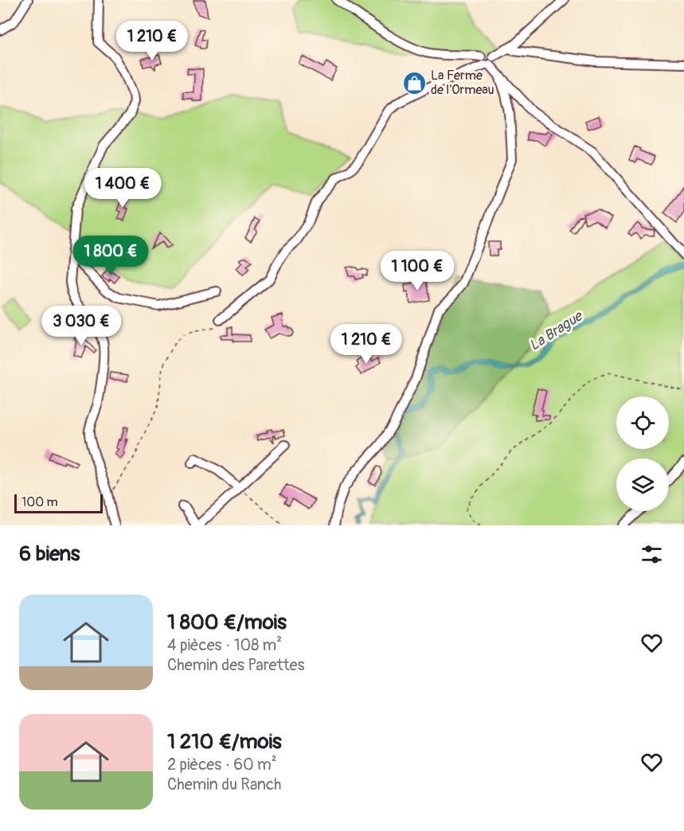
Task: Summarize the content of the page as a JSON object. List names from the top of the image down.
{
  "water": ["La Brague"],
  "places": {
    "shop": ["La Ferme de l'Ormeau"]
  },
  "scale_bar": "100 m",
  "page": {
    "price": [
      "1 210 €",
      "1 400 €",
      "1 800 €",
      "1 100 €",
      "3 030 €",
      "1 210 €"
    ],
    "scale": "100 m",
    "heading": "6 biens",
    "list": [
      {
        "name": "1 800 €/mois",
        "note": "4 pièces · 108 m² · Chemin des Parettes"
      },
      {
        "name": "1 210 €/mois",
        "note": "2 pièces · 60 m² · Chemin du Ranch"
      }
    ]
  }
}
